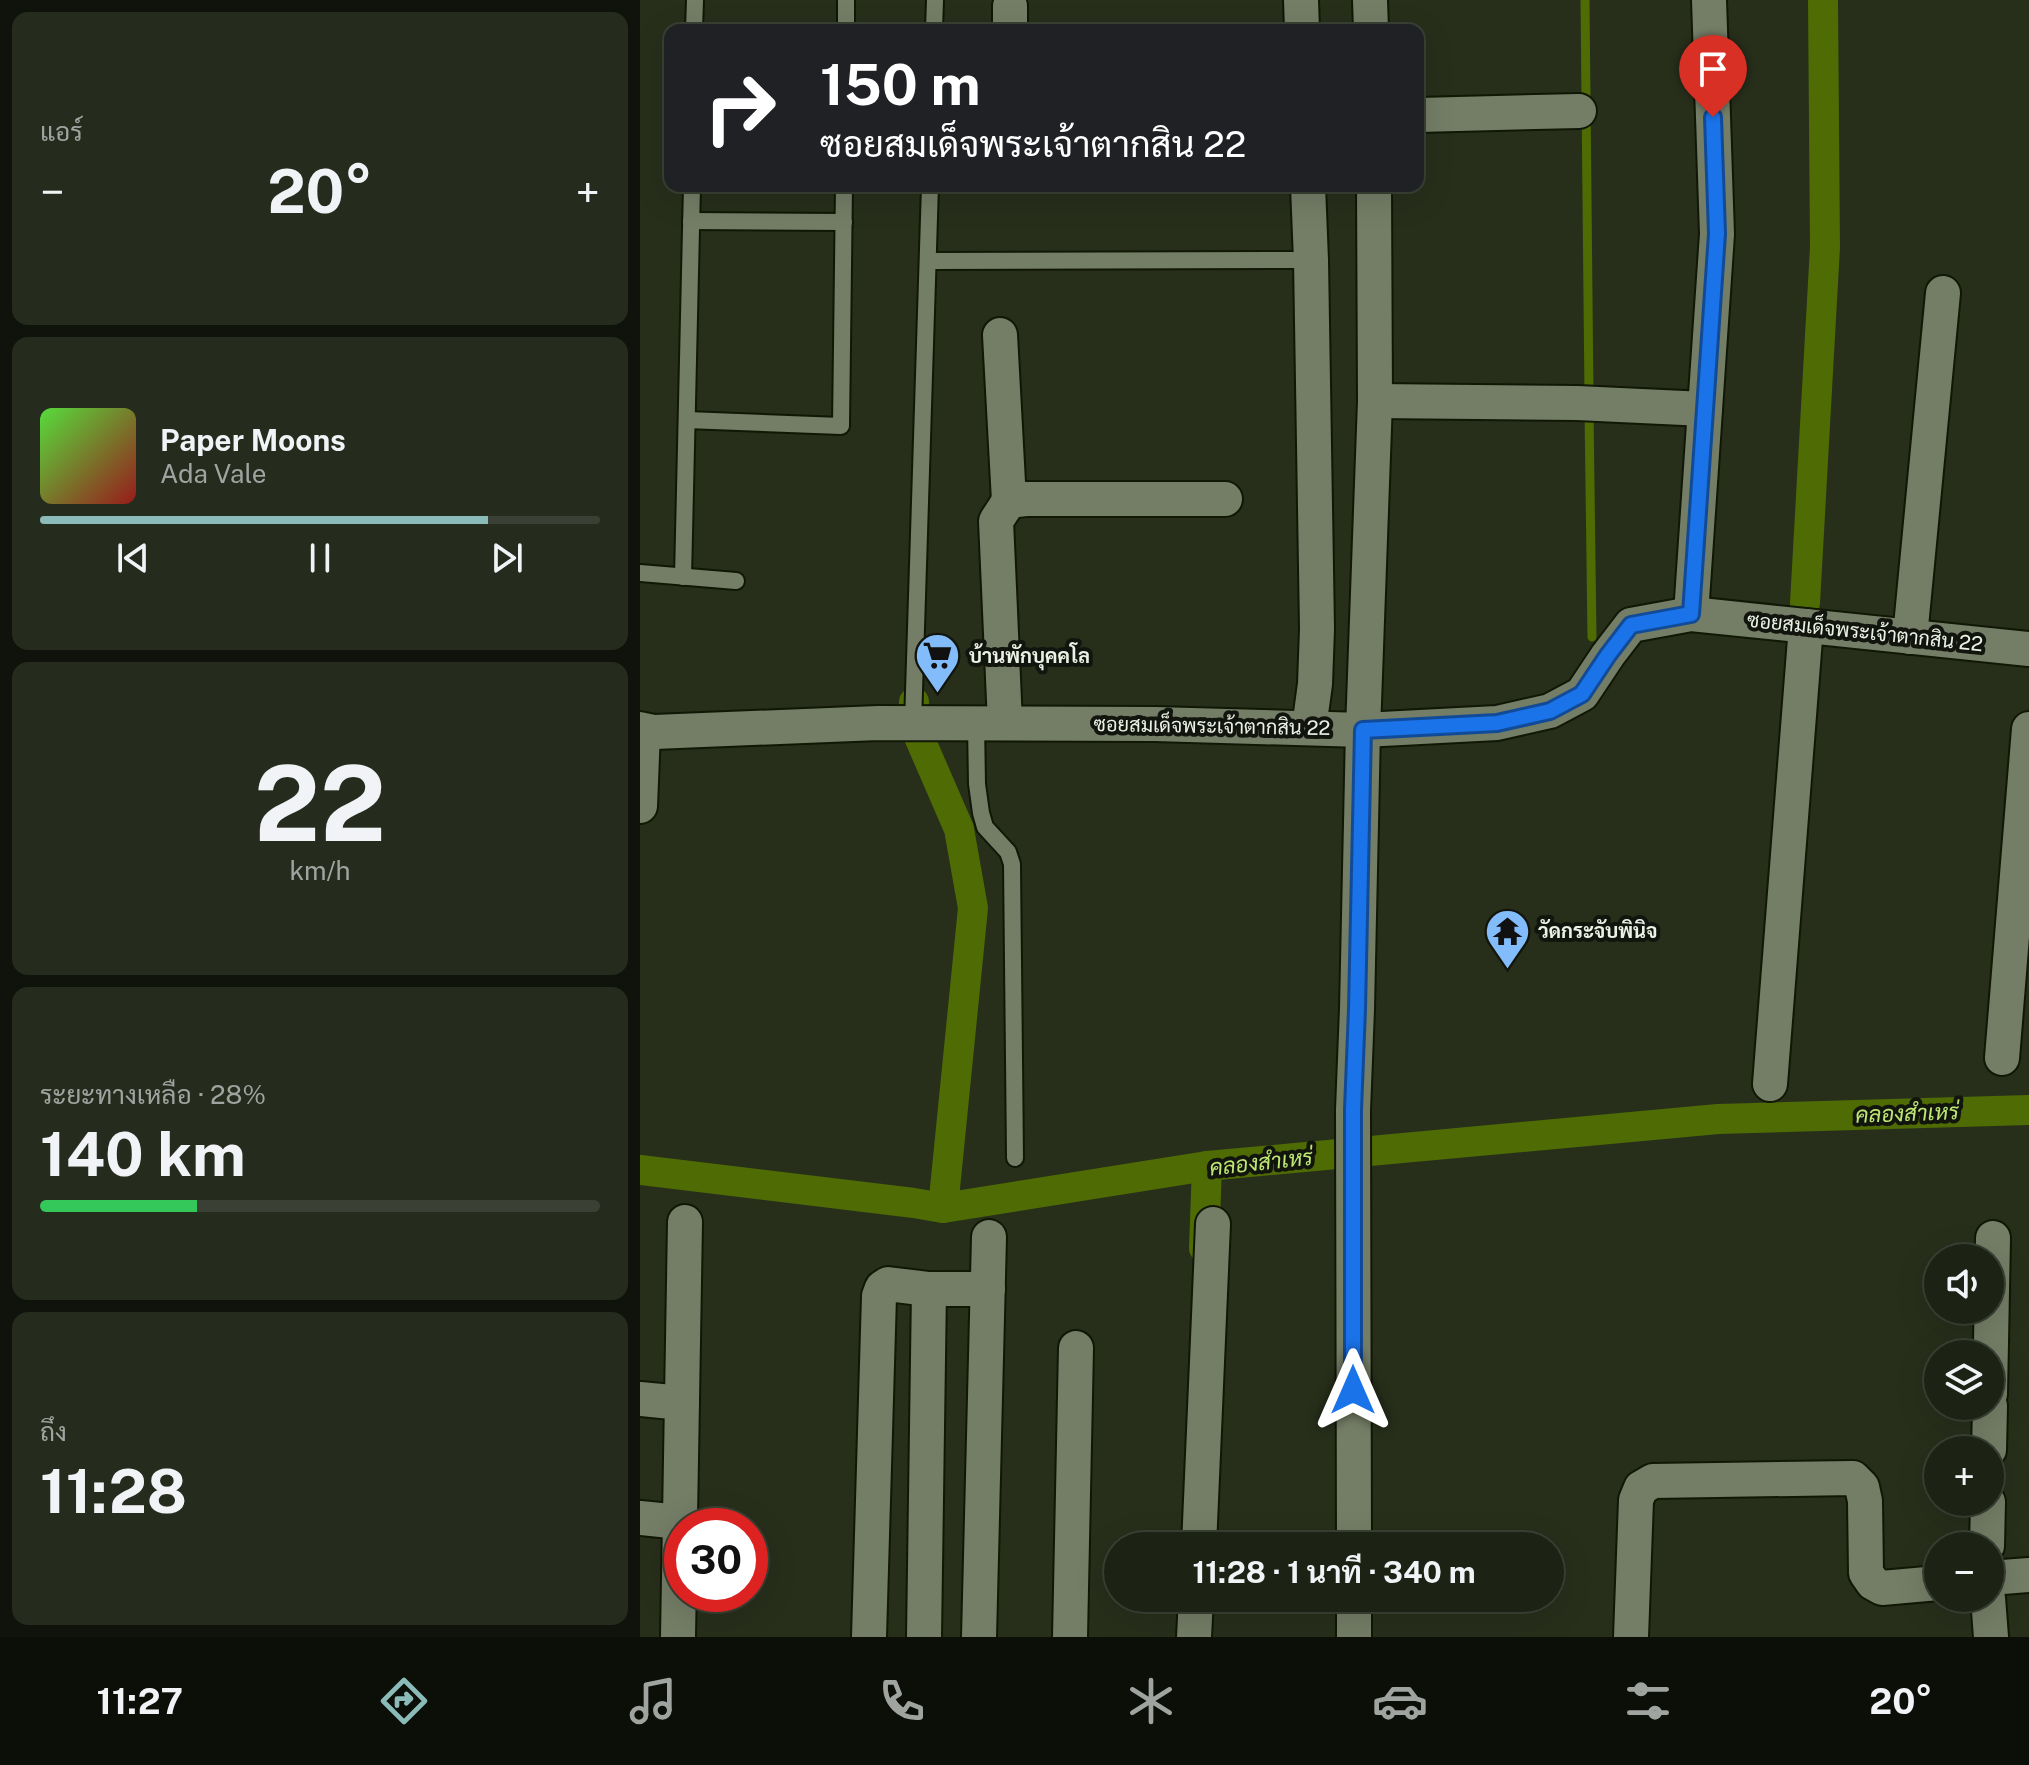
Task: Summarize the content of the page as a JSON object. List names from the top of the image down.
{
  "streets": {
    "street": ["ซอยสมเด็จพระเจ้าตากสิน 22"]
  },
  "water": ["คลองสำเหร่"],
  "places": {
    "supermarket": ["บ้านพักบุคคโล"],
    "temple": ["วัดกระจับพินิจ"]
  },
  "page": {
    "tile": [
      "แอร์",
      ["22", "km/h"],
      ["ระยะทางเหลือ · 28%", "140 km"],
      ["ถึง", "11:28"]
    ],
    "turn": ["150 m", "ซอยสมเด็จพระเจ้าตากสิน 22"],
    "heat": ["−", "20°", "+"],
    "song": ["Paper Moons", "Ada Vale"],
    "map_buttons": ["+", "−"],
    "limit": "30",
    "trip": "11:28 · 1 นาที · 340 m",
    "tabs": ["11:27", "20°"]
  }
}
